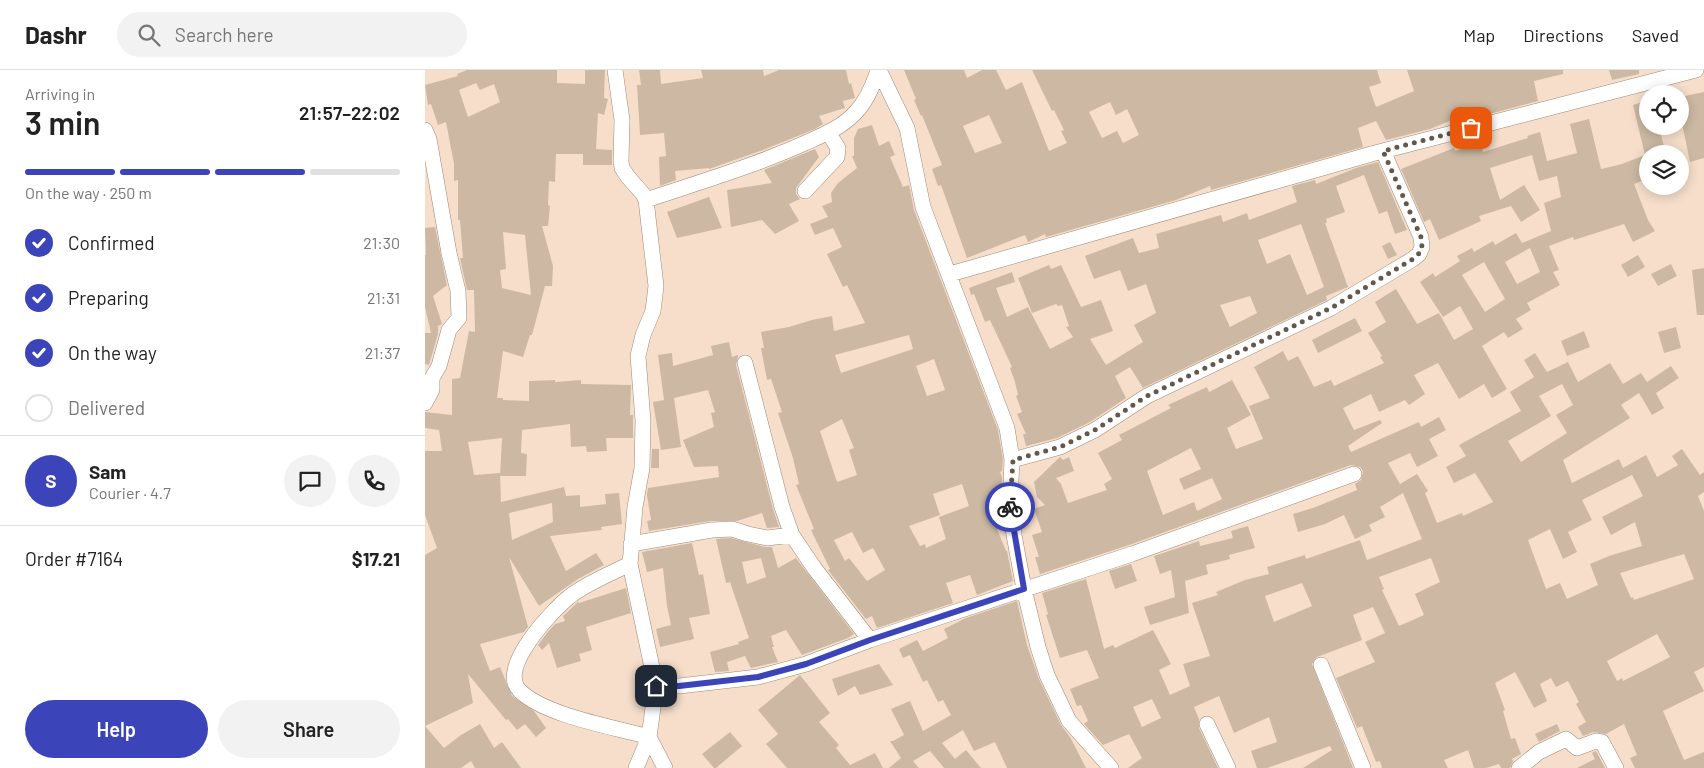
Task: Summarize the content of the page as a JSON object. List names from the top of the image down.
{
  "page": {
    "header": "Dashr",
    "search": "Search here",
    "nav": ["Map", "Directions", "Saved"],
    "heading": ["3 min", "Arriving in", "21:57–22:02"],
    "panel": [
      "Sam",
      "Courier · 4.7",
      "Order #7164",
      "$17.21"
    ],
    "bar": "On the way · 250 m",
    "list": [
      ["Confirmed", "21:30"],
      ["Preparing", "21:31"],
      ["On the way", "21:37"],
      "Delivered"
    ],
    "round": "S",
    "buttons": ["Help", "Share"]
  }
}
